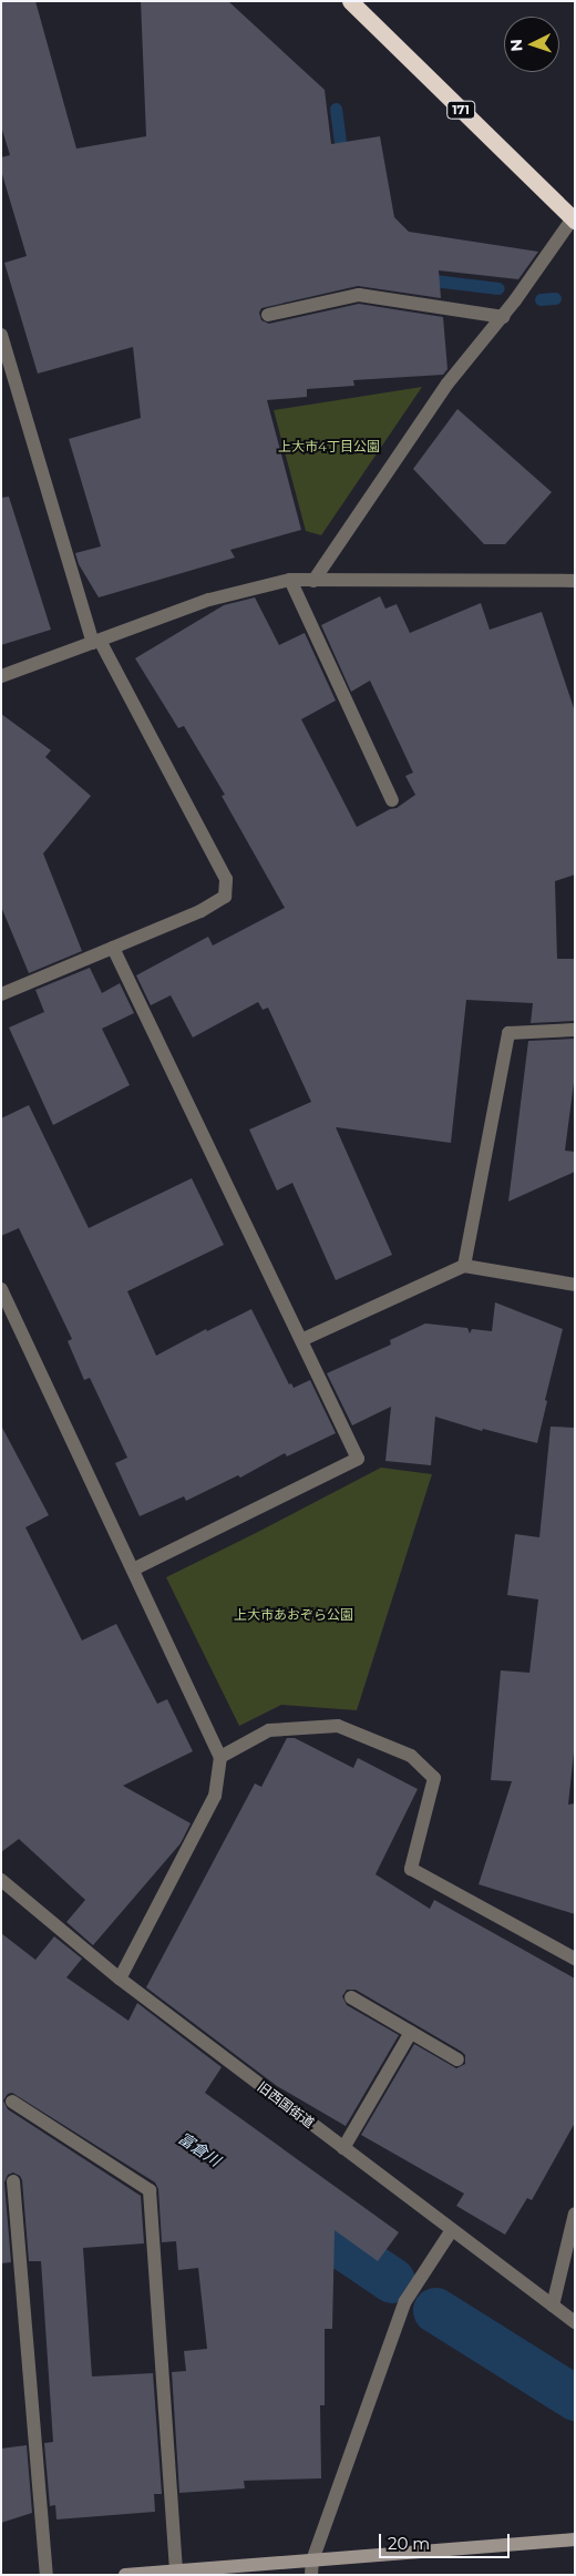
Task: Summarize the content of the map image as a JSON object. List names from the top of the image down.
{
  "streets": {
    "highway": ["171"],
    "street": ["旧西国街道"]
  },
  "water": ["富倉川"],
  "parks": ["上大市4丁目公園", "上大市あおぞら公園"],
  "scale_bar": "20 m",
  "north": "left"
}
